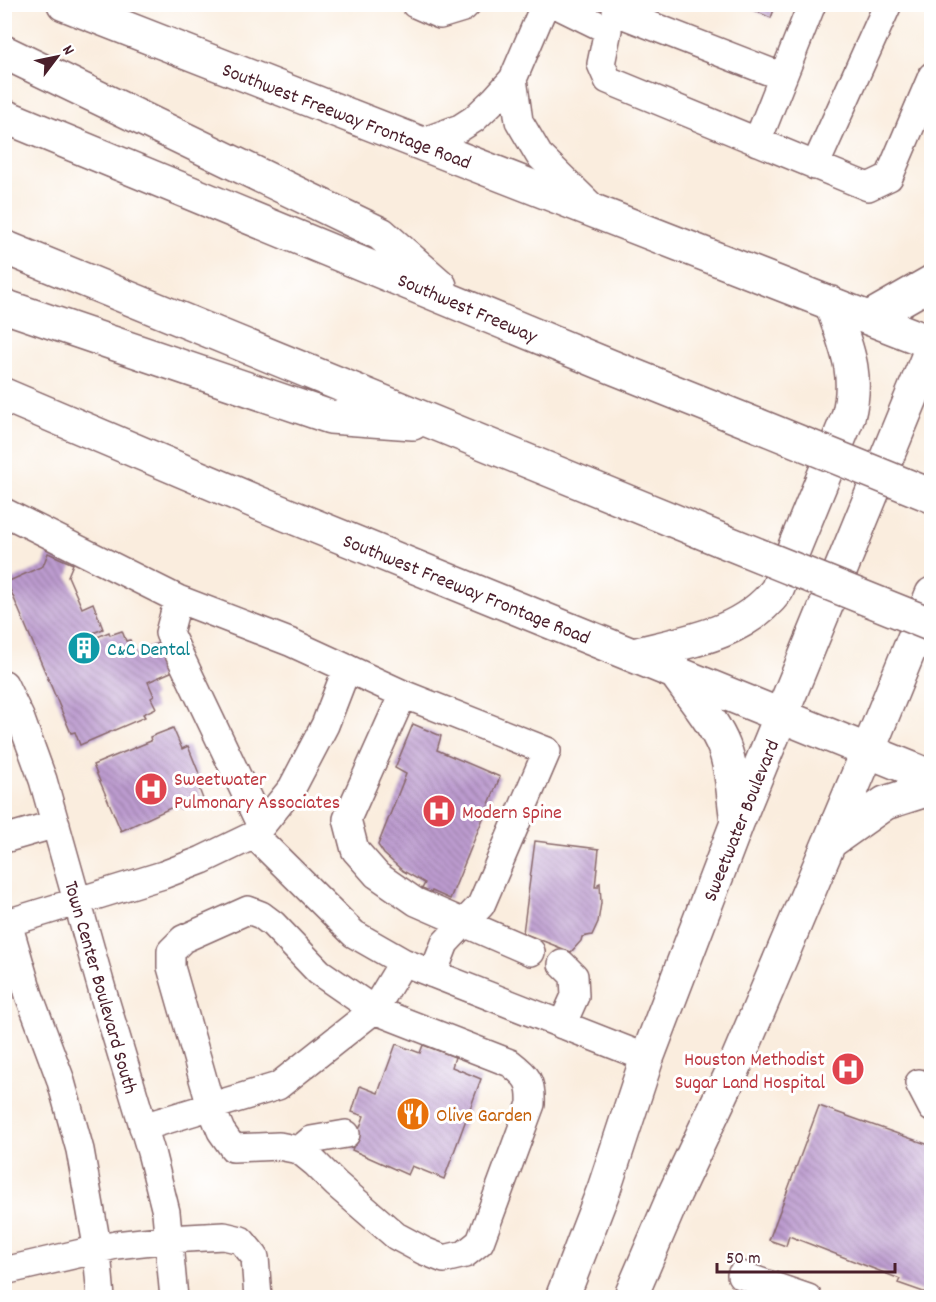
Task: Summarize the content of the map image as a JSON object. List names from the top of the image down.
{
  "streets": {
    "main road": ["Southwest Freeway Frontage Road", "Southwest Freeway", "Sweetwater Boulevard"],
    "street": ["Town Center Boulevard South"]
  },
  "crossings": [
    ["Southwest Freeway Frontage Road", "Sweetwater Boulevard"]
  ],
  "places": {
    "building": ["C&C Dental"],
    "hospital": ["Sweetwater Pulmonary Associates", "Modern Spine", "Houston Methodist Sugar Land Hospital"],
    "restaurant": ["Olive Garden"]
  },
  "scale_bar": "50 m",
  "north": "top right"
}
